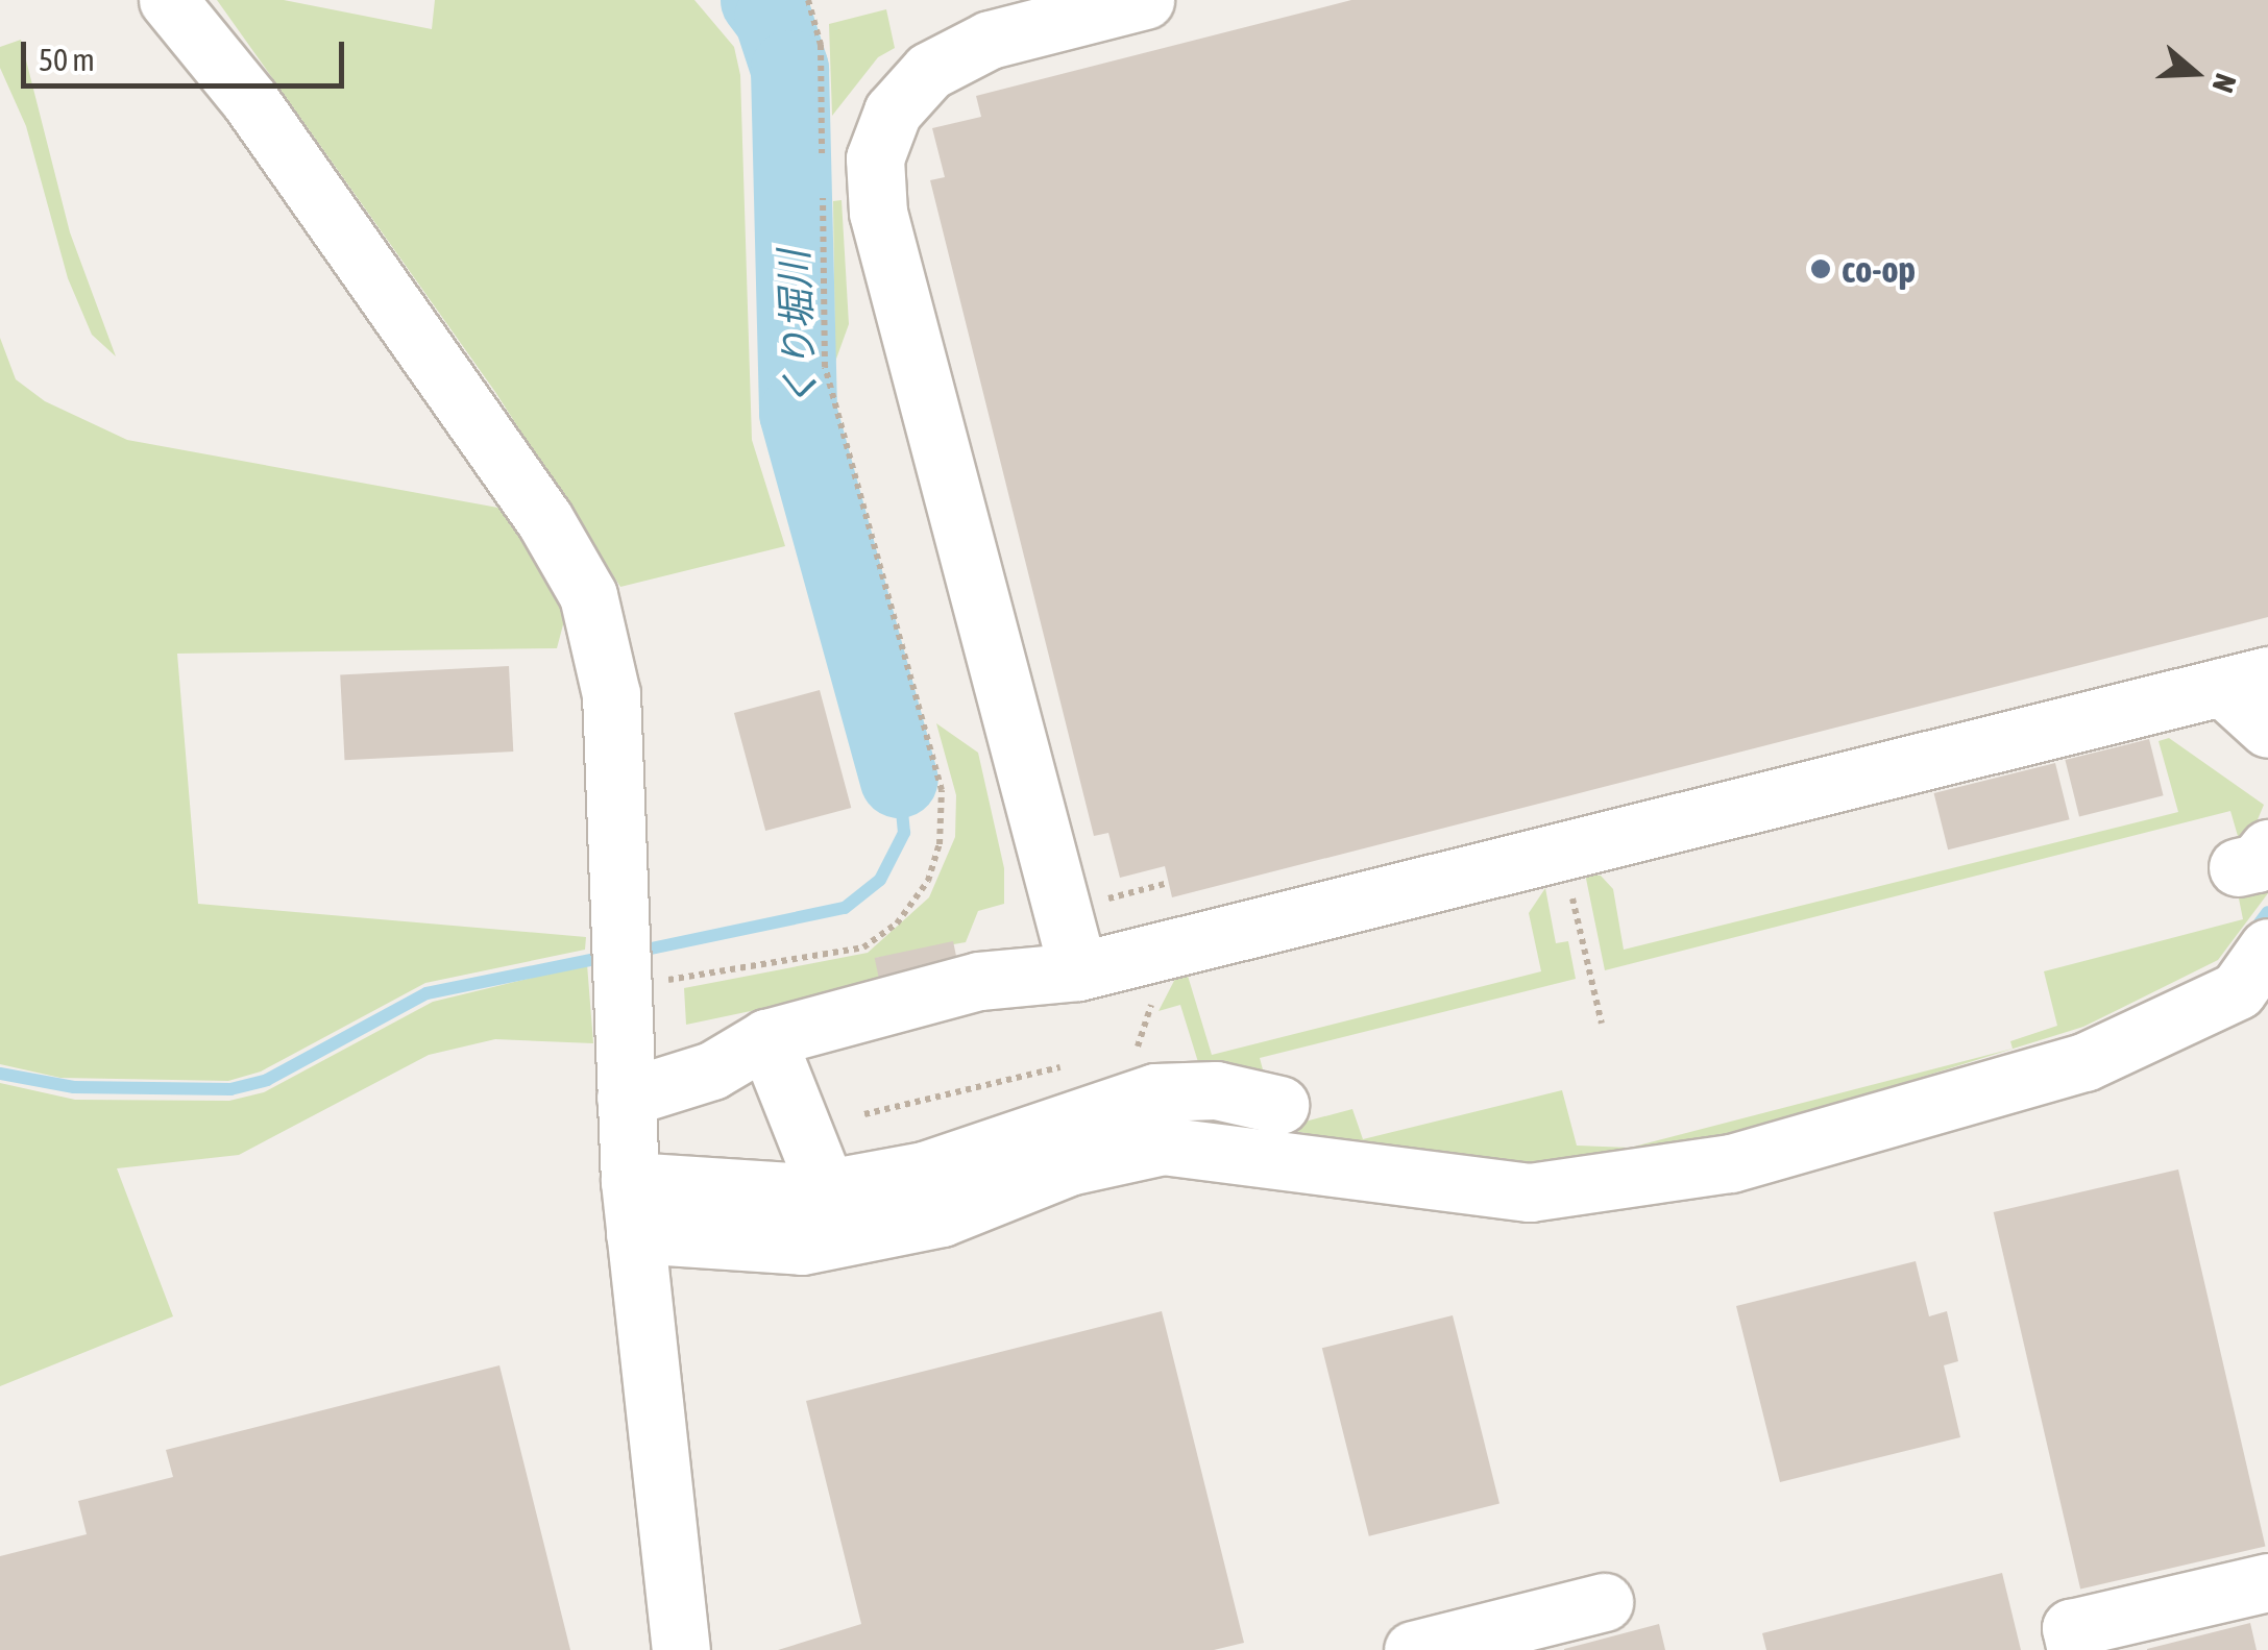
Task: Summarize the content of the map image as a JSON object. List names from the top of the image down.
{
  "water": ["くり堀川"],
  "places": ["co-op"],
  "scale_bar": "50 m",
  "north": "right"
}
